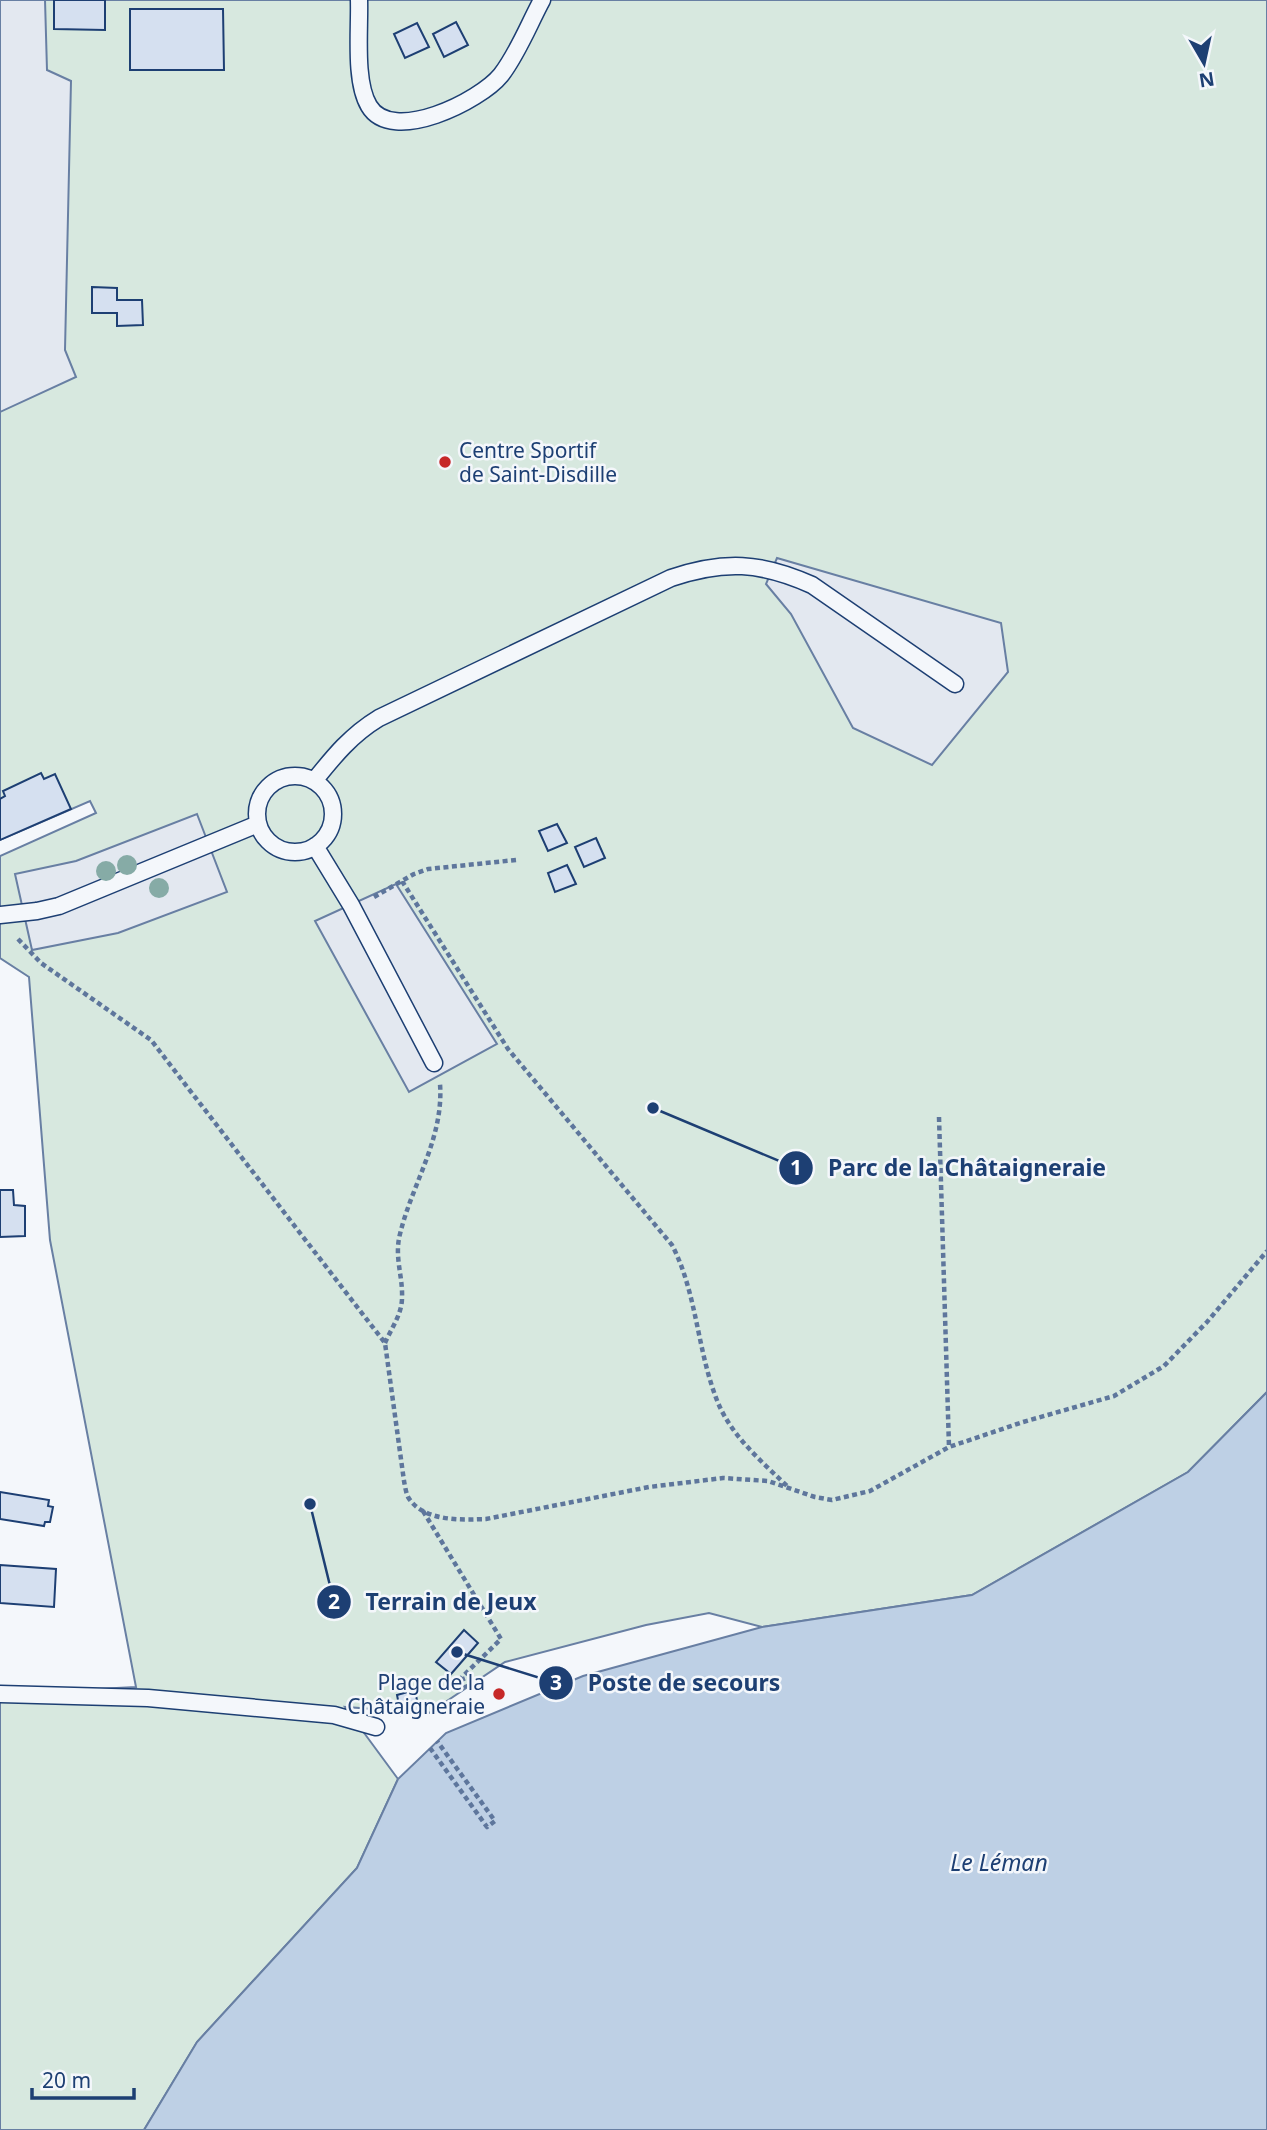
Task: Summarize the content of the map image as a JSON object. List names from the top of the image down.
{
  "water": ["Le Léman"],
  "places": [
    "Centre Sportif de Saint-Disdille",
    "Parc de la Châtaigneraie",
    "Terrain de Jeux",
    "Poste de secours",
    "Plage de la Châtaigneraie"
  ],
  "scale_bar": "20 m",
  "north": "bottom"
}
